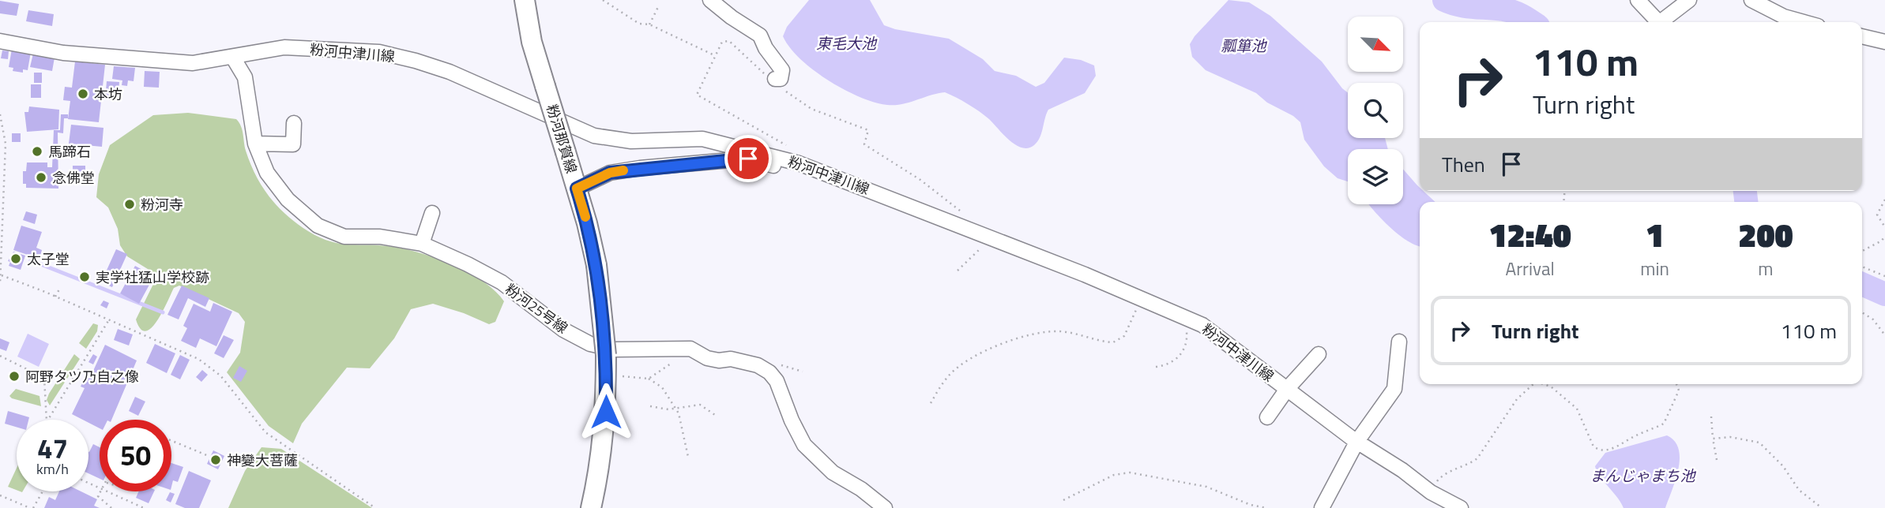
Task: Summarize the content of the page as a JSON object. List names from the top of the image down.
{
  "streets": {
    "main road": ["粉河那賀線"],
    "street": ["粉河中津川線", "粉河25号線"]
  },
  "crossings": [
    ["粉河中津川線", "粉河25号線"]
  ],
  "water": ["東毛大池", "瓢箪池", "まんじゃまち池"],
  "places": [
    "本坊",
    "馬蹄石",
    "念佛堂",
    "粉河寺",
    "太子堂",
    "実学社猛山学校跡",
    "阿野タツ乃自之像",
    "神變大菩薩"
  ],
  "north": "bottom right",
  "page": {
    "turn": ["110 m", "Turn right"],
    "then": "Then",
    "eta": [
      "12:40",
      "Arrival",
      "1",
      "min",
      "200",
      "m"
    ],
    "list": [
      {
        "name": "Turn right",
        "value": "110 m"
      }
    ],
    "speed": "47 km/h",
    "limit": "50"
  }
}
